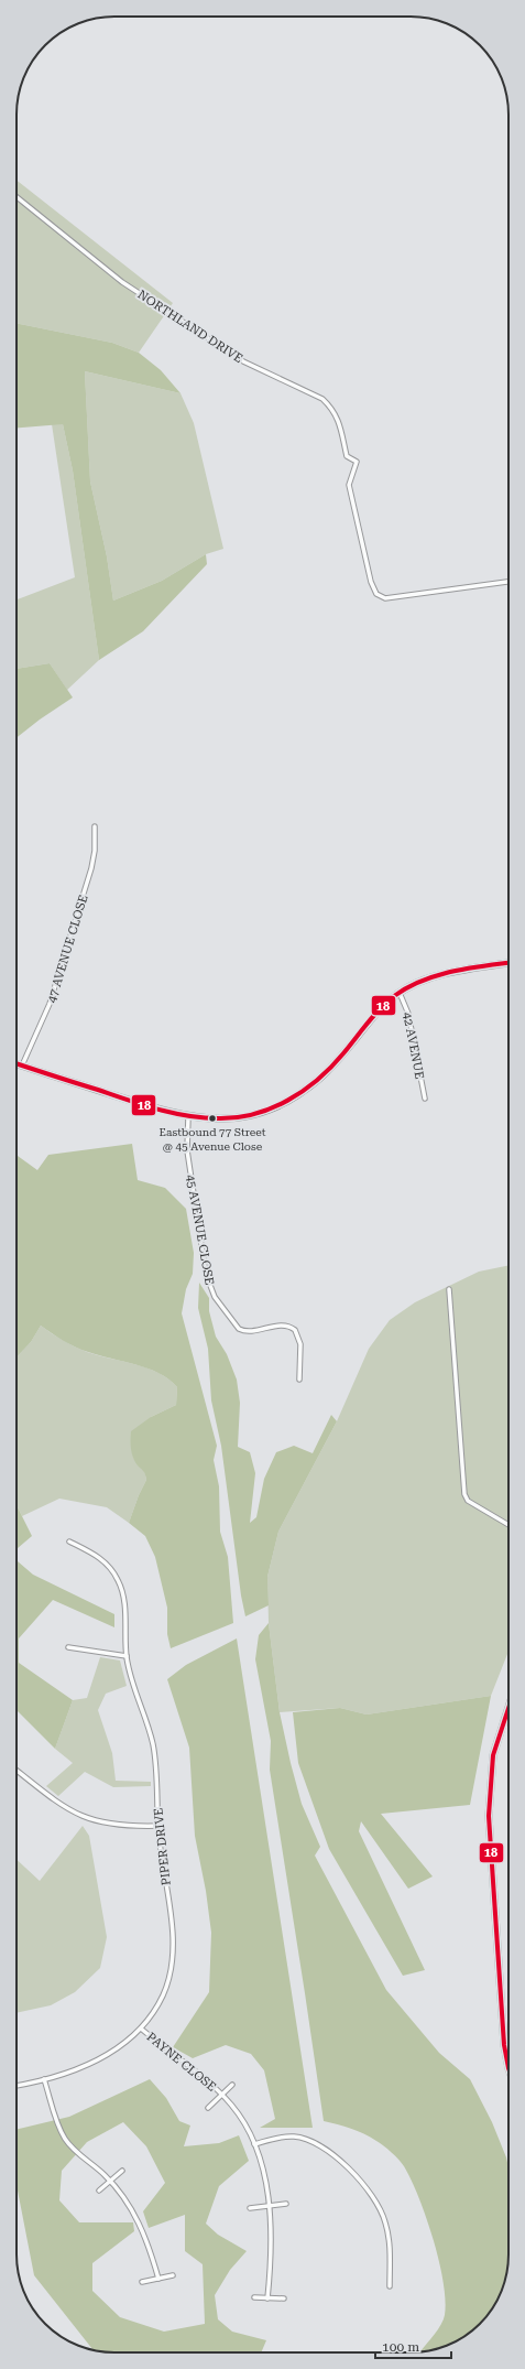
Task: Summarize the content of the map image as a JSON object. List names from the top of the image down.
{
  "streets": {
    "street": [
      "NORTHLAND DRIVE",
      "47 AVENUE CLOSE",
      "42 AVENUE",
      "45 AVENUE CLOSE",
      "PIPER DRIVE",
      "PAYNE CLOSE"
    ]
  },
  "crossings": [
    ["PIPER DRIVE", "PAYNE CLOSE"]
  ],
  "places": ["Eastbound 77 Street @ 45 Avenue Close"],
  "lines": ["transit line 18"],
  "scale_bar": "100 m"
}
